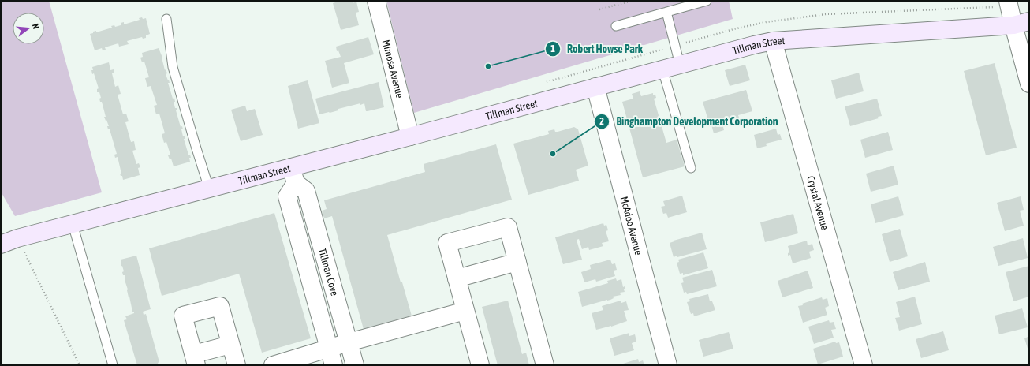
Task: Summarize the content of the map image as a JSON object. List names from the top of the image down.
{
  "streets": {
    "main road": ["Tillman Street"],
    "street": [
      "Mimosa Avenue",
      "Crystal Avenue",
      "McAdoo Avenue",
      "Tillman Cove"
    ]
  },
  "crossings": [
    ["Tillman Street", "Mimosa Avenue"],
    ["Tillman Street", "Crystal Avenue"],
    ["Tillman Street", "McAdoo Avenue"],
    ["Tillman Street", "Tillman Cove"]
  ],
  "places": ["Robert Howse Park", "Binghampton Development Corporation"],
  "north": "right"
}
